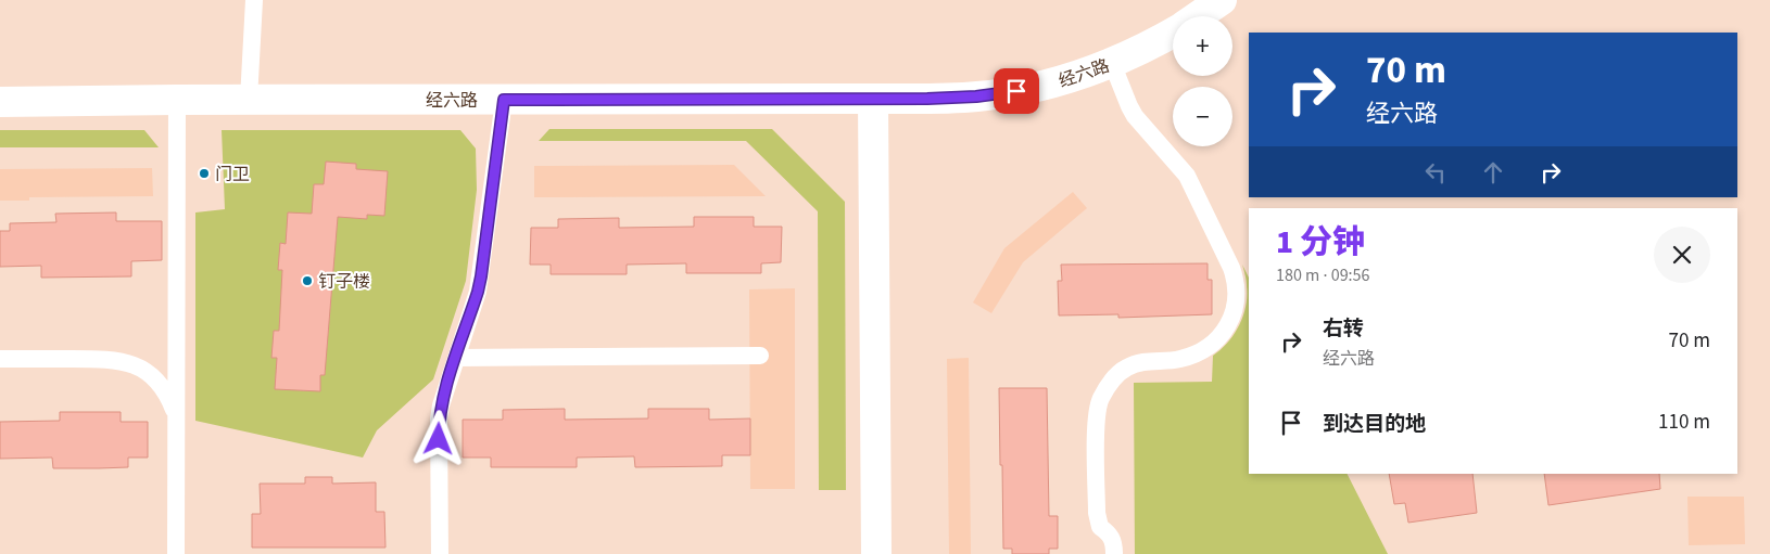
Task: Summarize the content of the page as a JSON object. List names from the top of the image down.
{
  "streets": {
    "street": ["经六路"]
  },
  "places": ["门卫", "钉子楼"],
  "page": {
    "map_buttons": ["+", "−"],
    "turn": ["70 m", "经六路"],
    "heading": ["1 分钟", "180 m · 09:56"],
    "list": [
      {
        "name": "右转",
        "note": "经六路",
        "value": "70 m"
      },
      {
        "name": "到达目的地",
        "value": "110 m"
      }
    ]
  }
}
